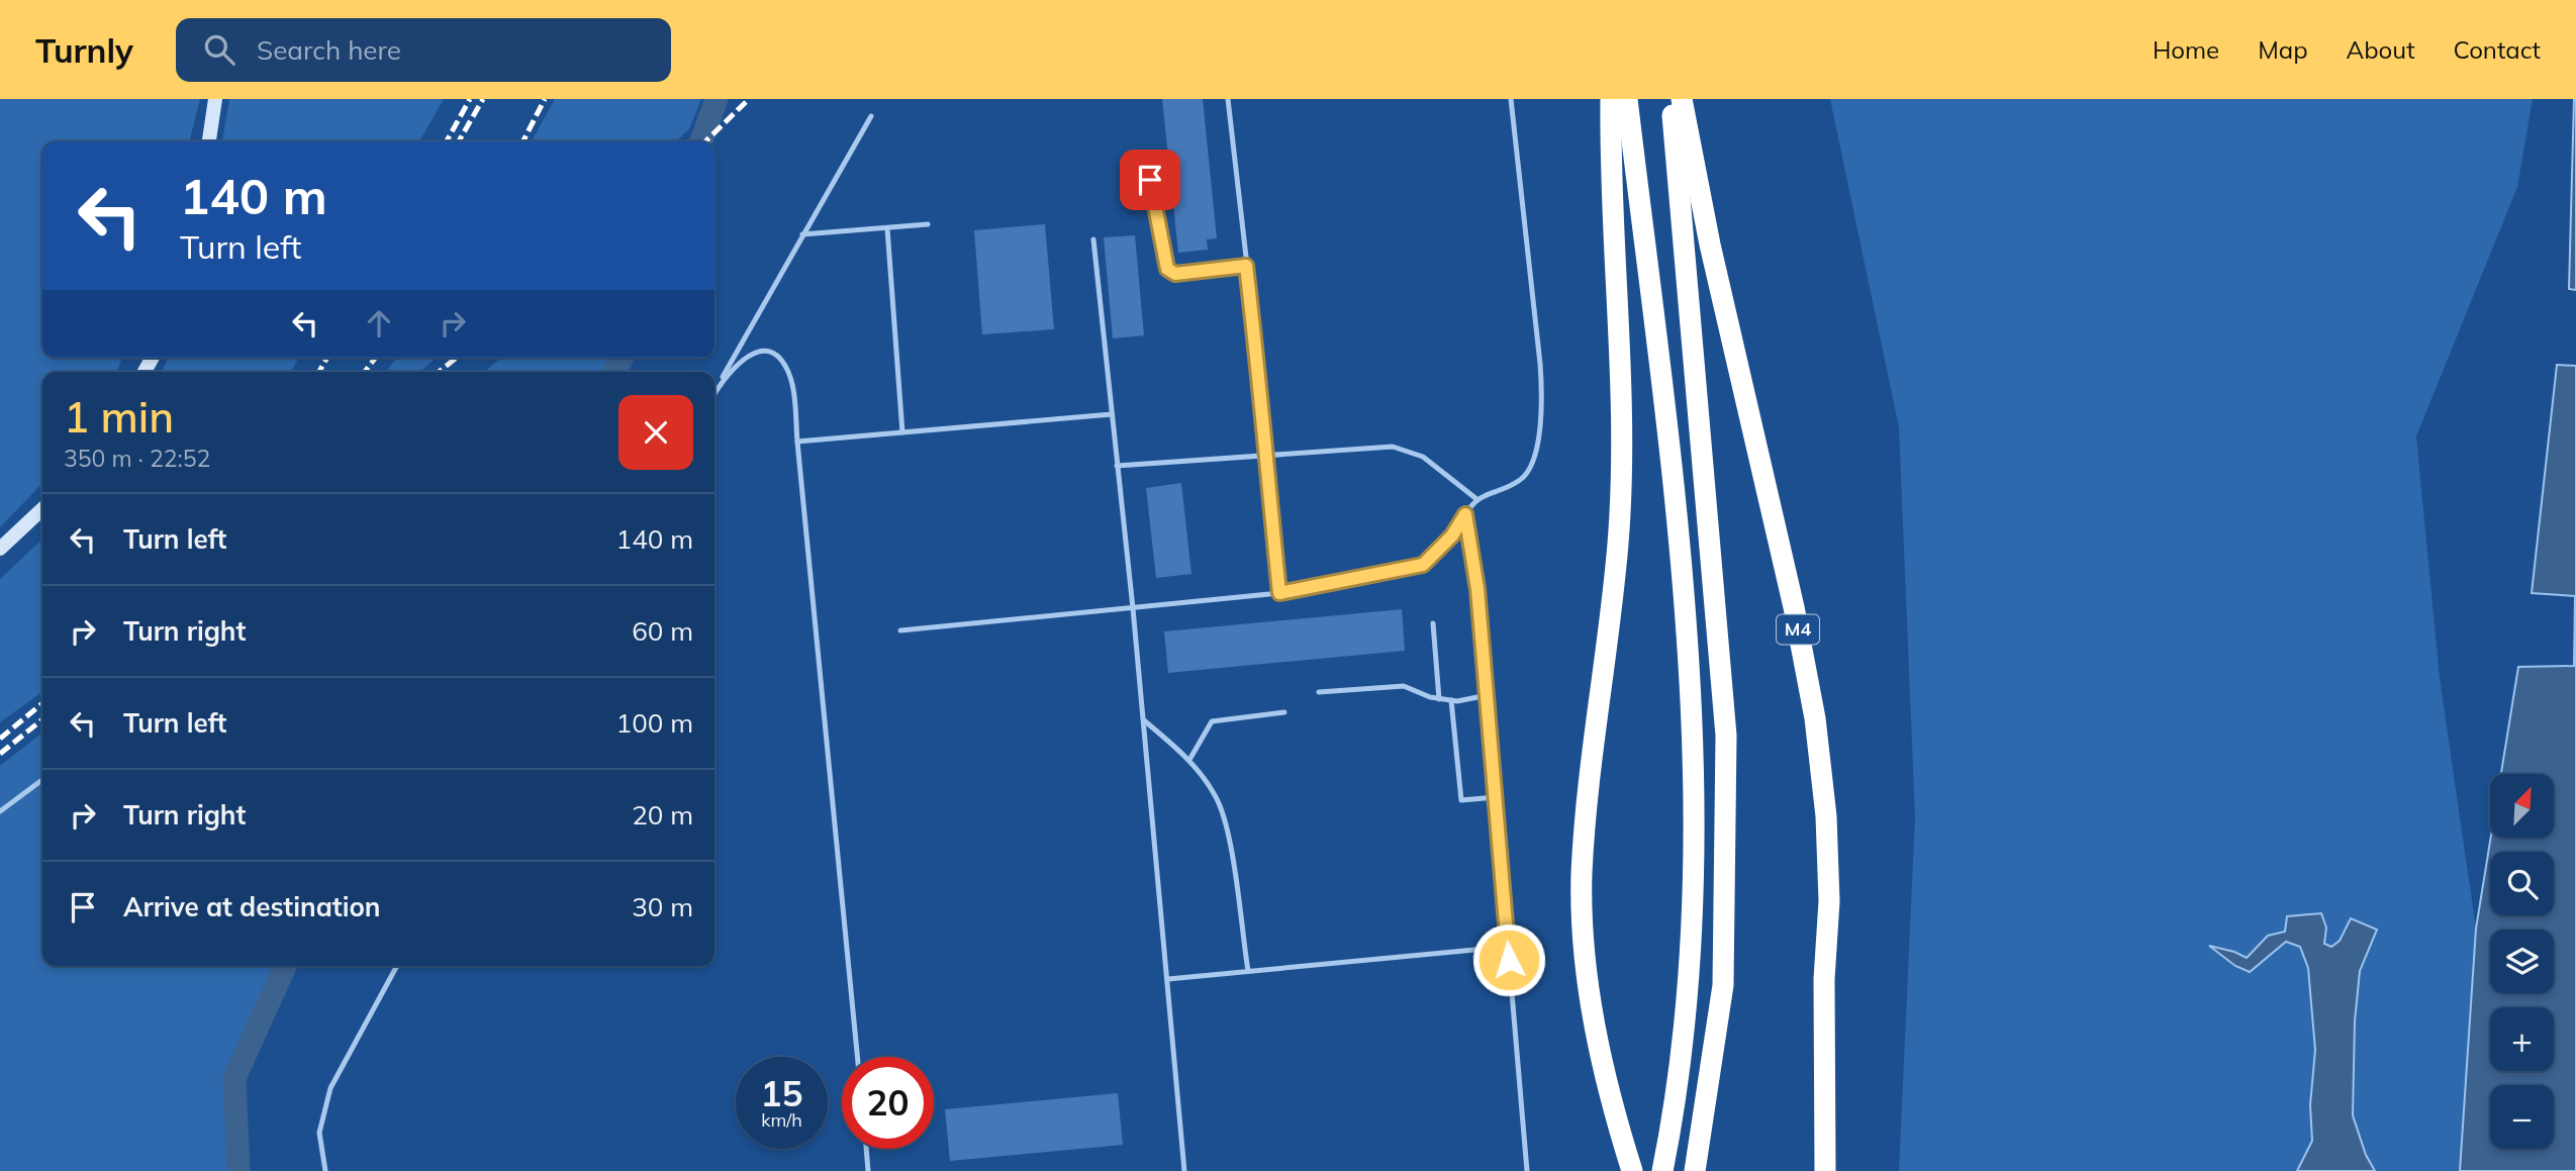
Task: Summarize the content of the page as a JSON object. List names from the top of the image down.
{
  "streets": {
    "highway": ["M4"]
  },
  "north": "top right",
  "page": {
    "header": "Turnly",
    "search": "Search here",
    "nav": [
      "Home",
      "Map",
      "About",
      "Contact"
    ],
    "turn": ["140 m", "Turn left"],
    "heading": ["1 min", "350 m · 22:52"],
    "list": [
      {
        "name": "Turn left",
        "value": "140 m"
      },
      {
        "name": "Turn right",
        "value": "60 m"
      },
      {
        "name": "Turn left",
        "value": "100 m"
      },
      {
        "name": "Turn right",
        "value": "20 m"
      },
      {
        "name": "Arrive at destination",
        "value": "30 m"
      }
    ],
    "map_buttons": ["+", "−"],
    "speed": "15 km/h",
    "limit": "20"
  }
}
